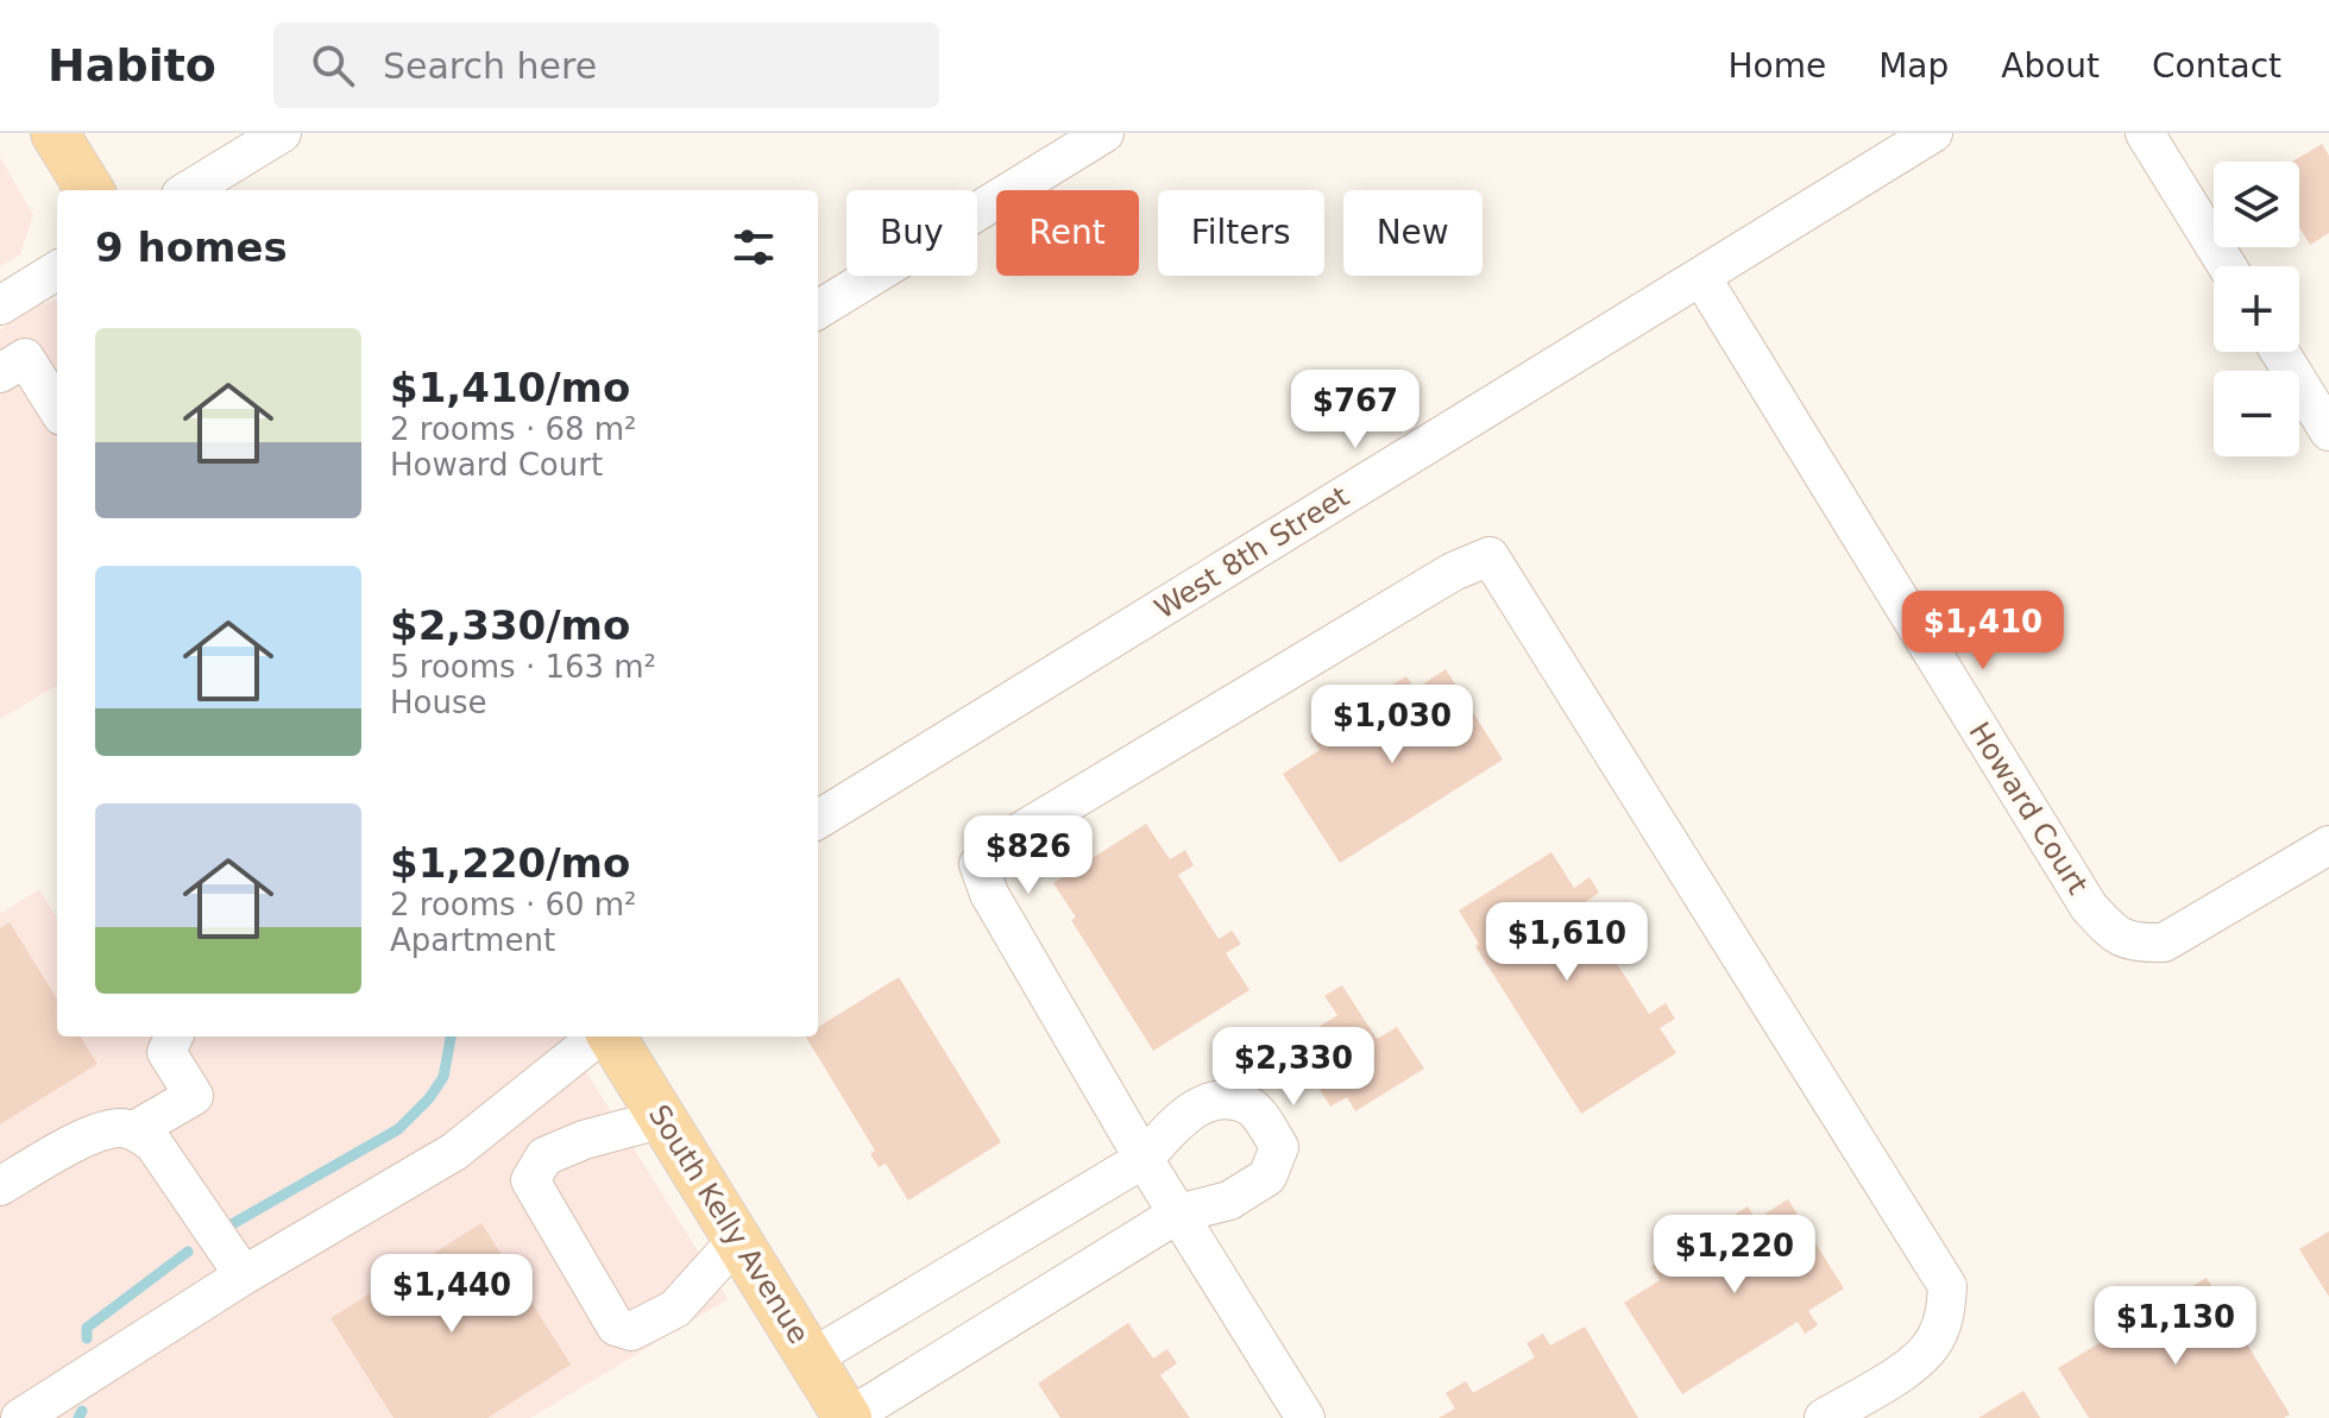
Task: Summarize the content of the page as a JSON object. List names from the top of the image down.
{
  "streets": {
    "main road": ["South Kelly Avenue"],
    "street": ["West 8th Street", "Howard Court"]
  },
  "crossings": [
    ["West 8th Street", "Howard Court"]
  ],
  "page": {
    "header": "Habito",
    "search": "Search here",
    "nav": [
      "Home",
      "Map",
      "About",
      "Contact"
    ],
    "map_buttons": ["+", "−"],
    "chip": [
      "Buy",
      "Rent",
      "Filters",
      "New"
    ],
    "heading": "9 homes",
    "list": [
      {
        "name": "$1,410/mo",
        "note": "2 rooms · 68 m² · Howard Court"
      },
      {
        "name": "$2,330/mo",
        "note": "5 rooms · 163 m² · House"
      },
      {
        "name": "$1,220/mo",
        "note": "2 rooms · 60 m² · Apartment"
      }
    ],
    "price": [
      "$767",
      "$1,410",
      "$1,030",
      "$826",
      "$1,610",
      "$2,330",
      "$1,220",
      "$1,440",
      "$1,130"
    ]
  }
}
